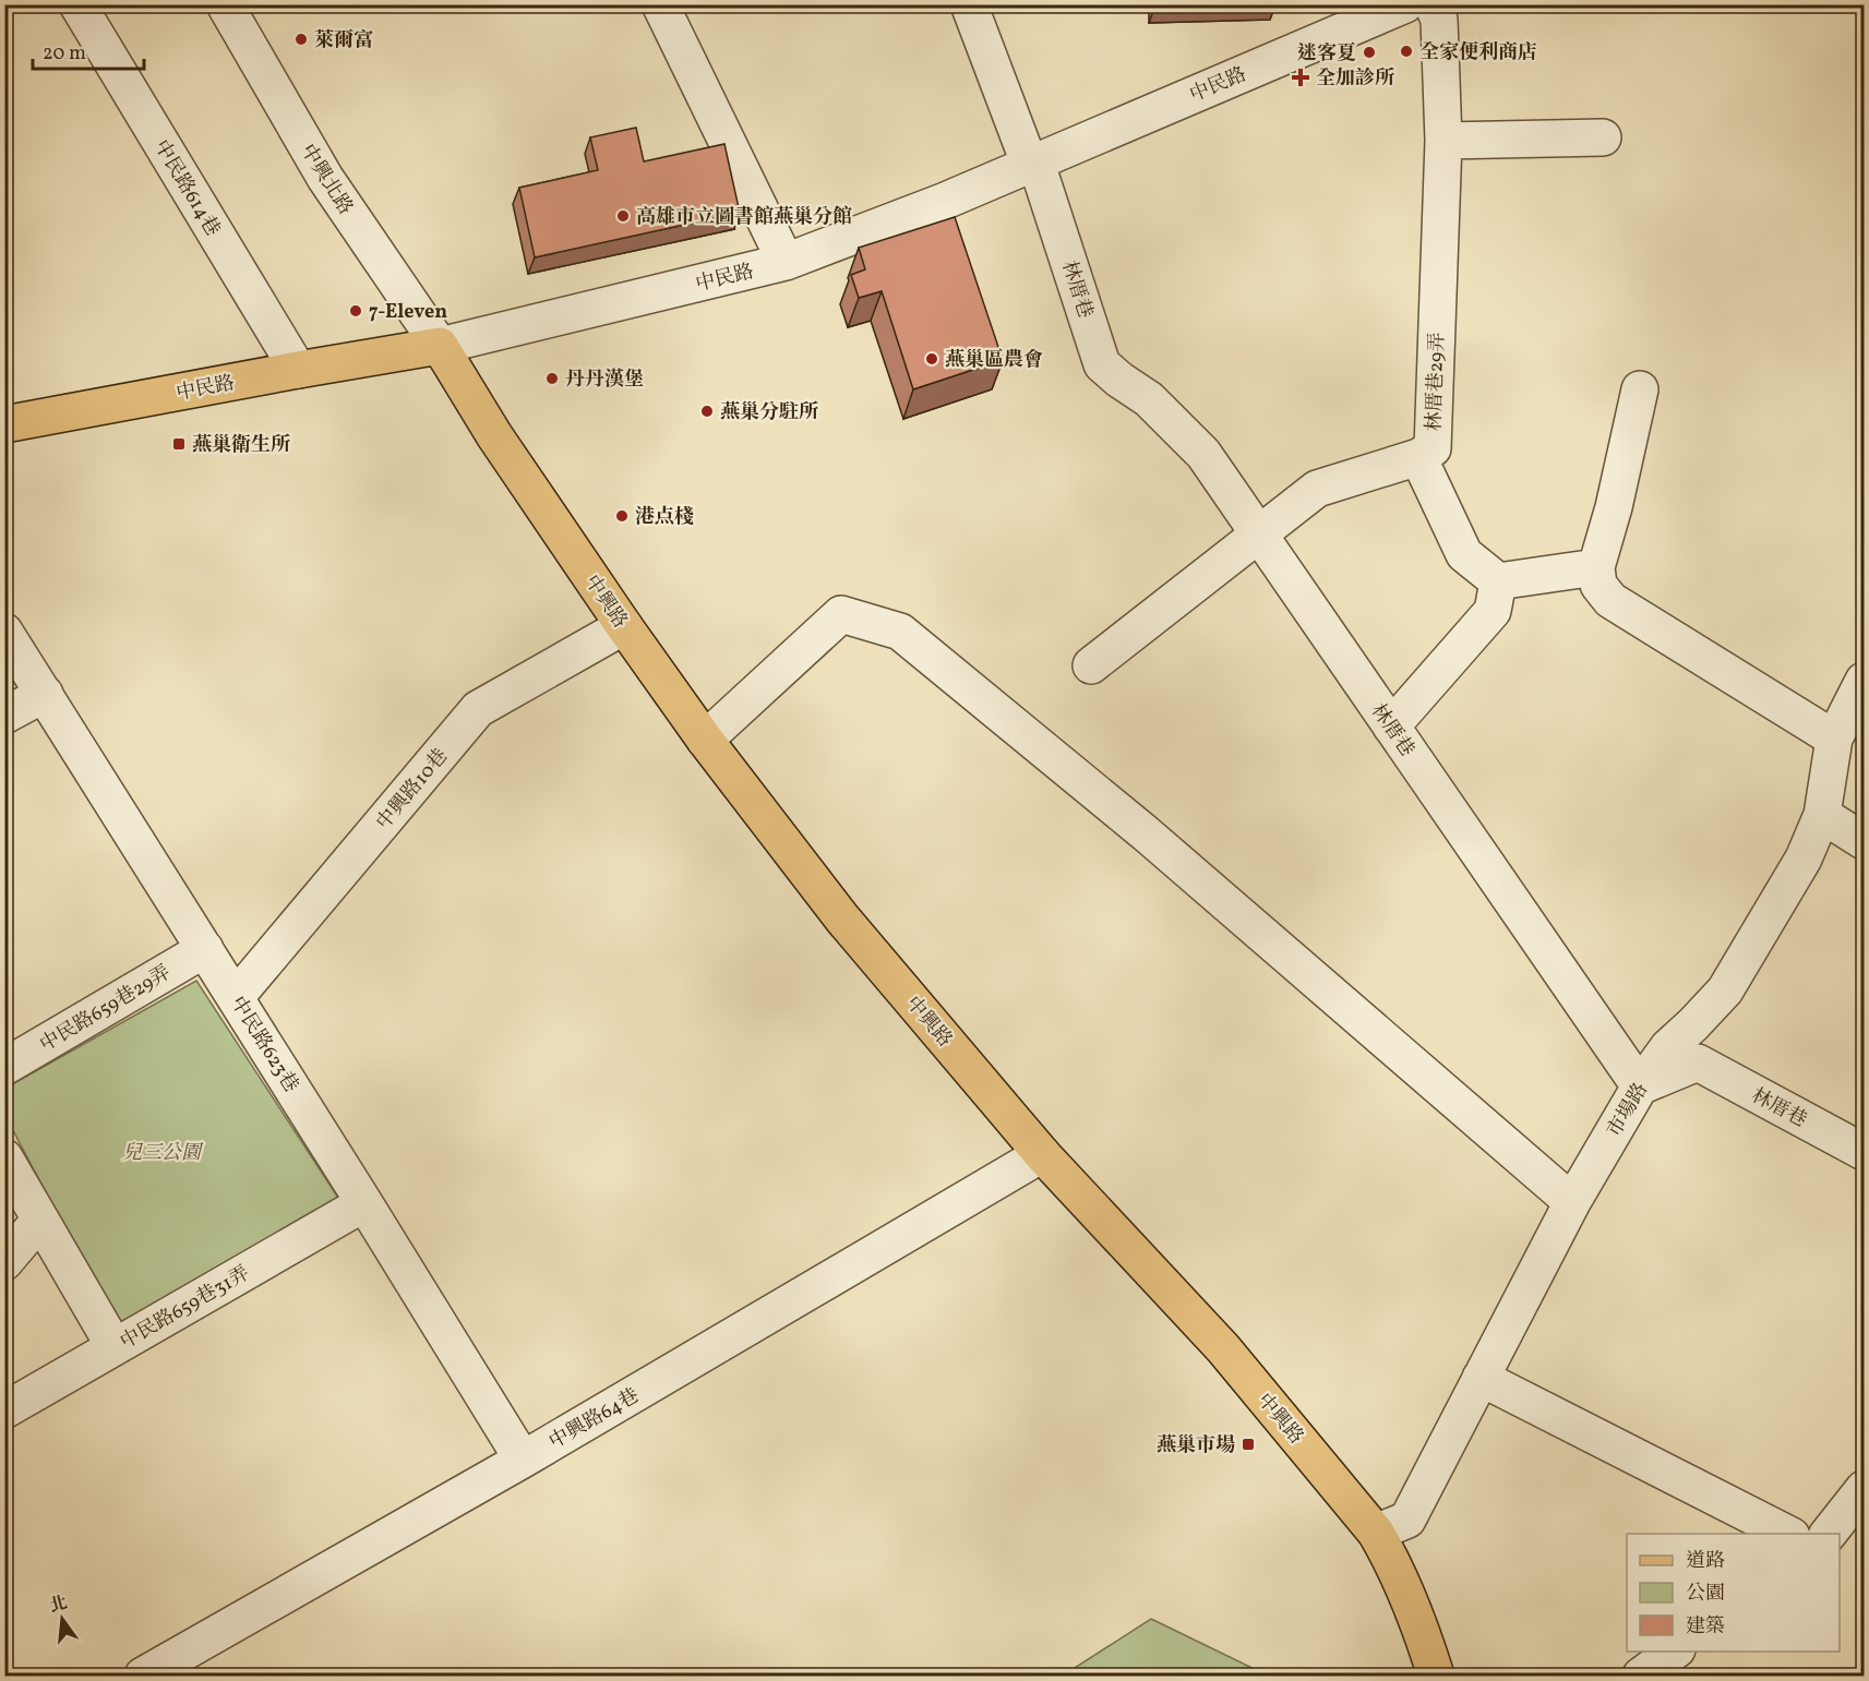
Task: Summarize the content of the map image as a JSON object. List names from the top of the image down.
{
  "streets": {
    "main road": ["中民路", "中興路"],
    "street": [
      "中興北路",
      "中民路614巷",
      "林厝巷",
      "林厝巷29弄",
      "中興路10巷",
      "中民路659巷29弄",
      "中民路623巷",
      "市場路",
      "中民路659巷31弄",
      "中興路64巷"
    ]
  },
  "crossings": [
    ["中民路", "中興北路"],
    ["中民路", "中民路614巷"],
    ["中民路", "林厝巷"],
    ["中民路", "中興路"],
    ["中興北路", "中興路"],
    ["林厝巷", "市場路"],
    ["中興路", "中興路10巷"],
    ["中興路", "市場路"],
    ["中興路", "中興路64巷"],
    ["中興路10巷", "中民路623巷"],
    ["中民路659巷29弄", "中民路623巷"],
    ["中民路623巷", "中民路659巷31弄"],
    ["中民路623巷", "中興路64巷"]
  ],
  "parks": ["兒三公園"],
  "places": {
    "other": [
      "萊爾富",
      "全家便利商店",
      "迷客夏",
      "高雄市立圖書館燕巢分館",
      "7-Eleven",
      "燕巢區農會",
      "丹丹漢堡",
      "燕巢分駐所",
      "港点棧"
    ],
    "health": ["全加診所"],
    "transit": ["燕巢衛生所", "燕巢市場"]
  },
  "legend": ["道路", "公園", "建築"],
  "scale_bar": "20 m",
  "north": "top"
}
